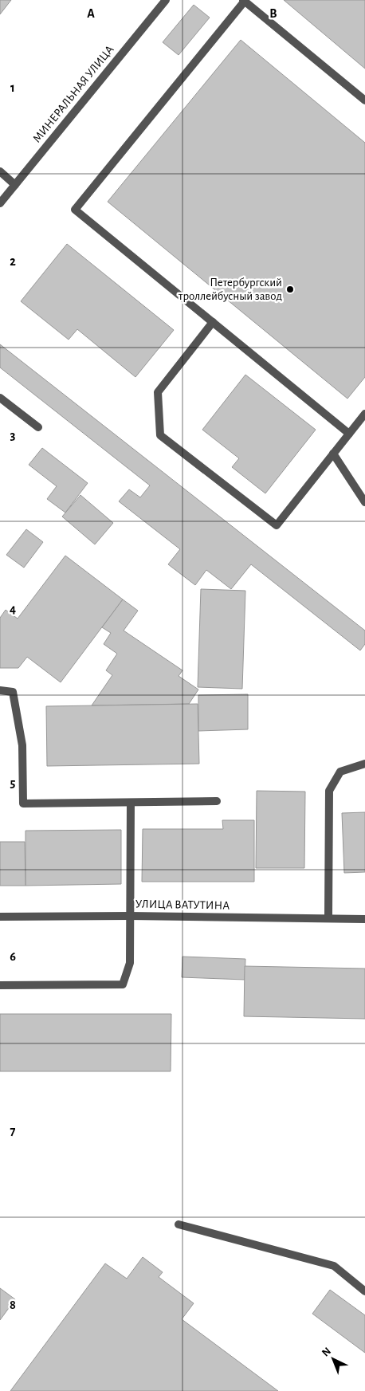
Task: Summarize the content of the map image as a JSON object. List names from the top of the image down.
{
  "streets": {
    "street": ["МИНЕРАЛЬНАЯ УЛИЦА", "УЛИЦА ВАТУТИНА"]
  },
  "places": ["Петербургский троллейбусный завод"],
  "north": "top left",
  "grid": {
    "columns": ["A", "B"],
    "rows": [
      "1",
      "2",
      "3",
      "4",
      "5",
      "6",
      "7",
      "8"
    ]
  }
}
